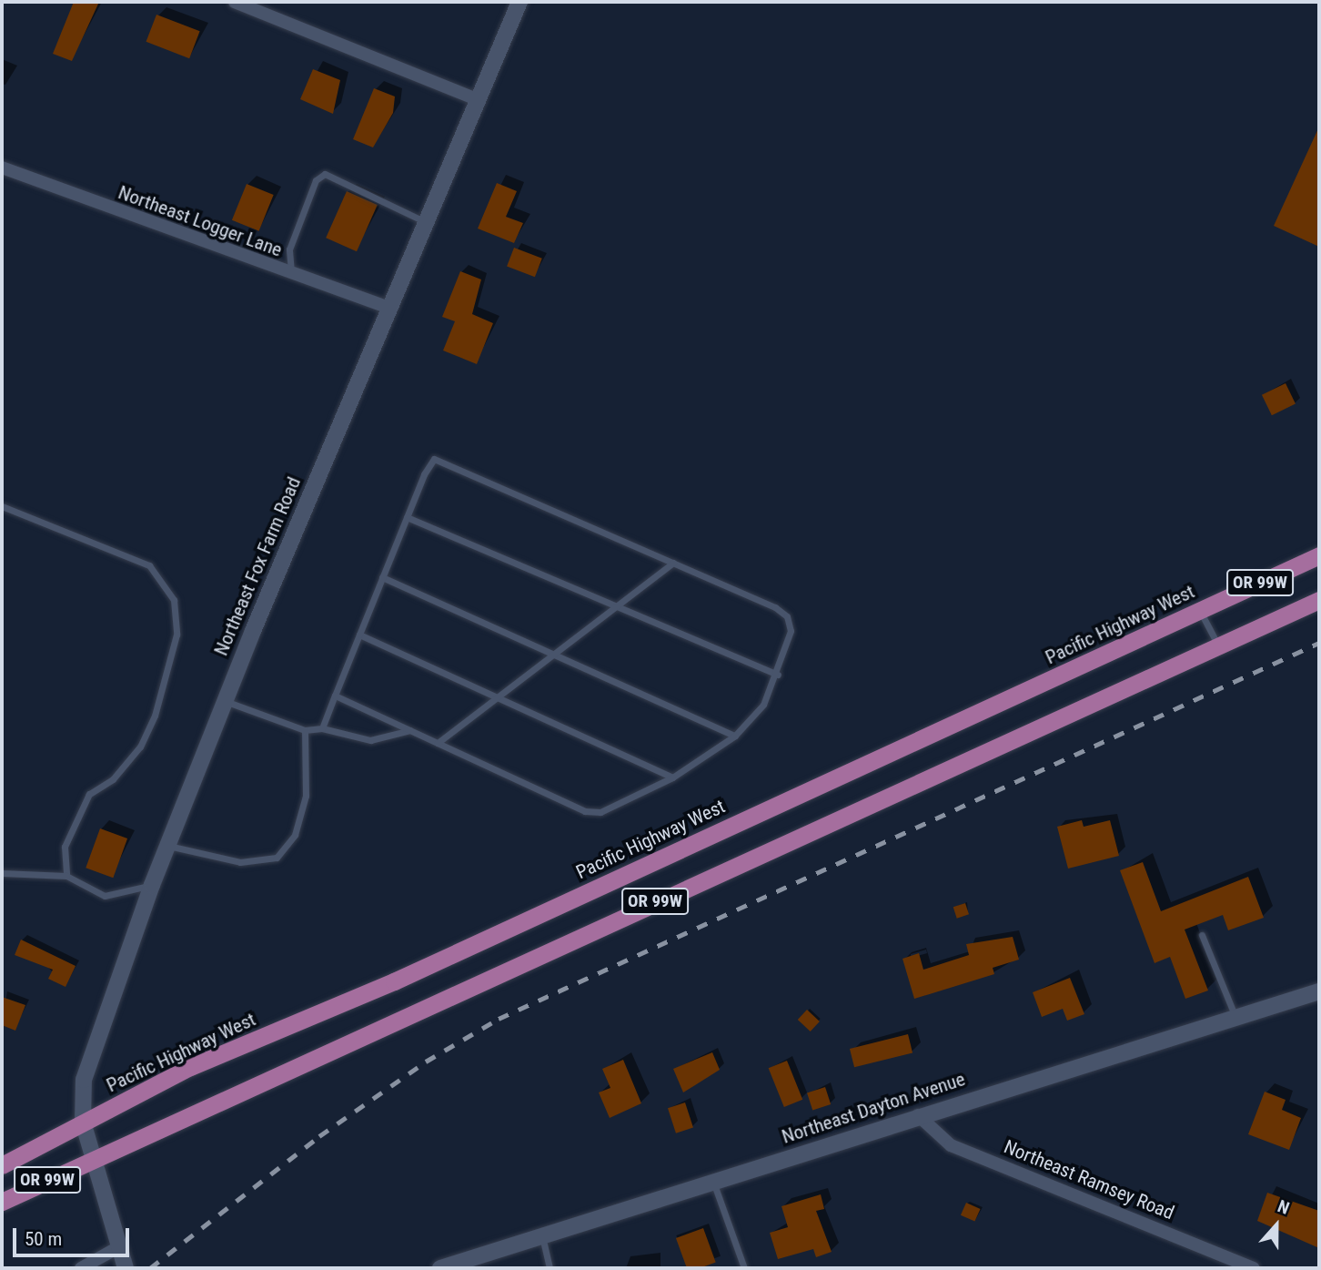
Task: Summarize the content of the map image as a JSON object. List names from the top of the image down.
{
  "streets": {
    "main road": ["OR 99W", "Pacific Highway West"],
    "street": [
      "Northeast Logger Lane",
      "Northeast Fox Farm Road",
      "Northeast Dayton Avenue",
      "Northeast Ramsey Road"
    ]
  },
  "crossings": [
    ["Northeast Logger Lane", "Northeast Fox Farm Road"],
    ["Northeast Fox Farm Road", "OR 99W"],
    ["Northeast Fox Farm Road", "Pacific Highway West"],
    ["Northeast Dayton Avenue", "Northeast Ramsey Road"]
  ],
  "scale_bar": "50 m",
  "north": "top"
}
